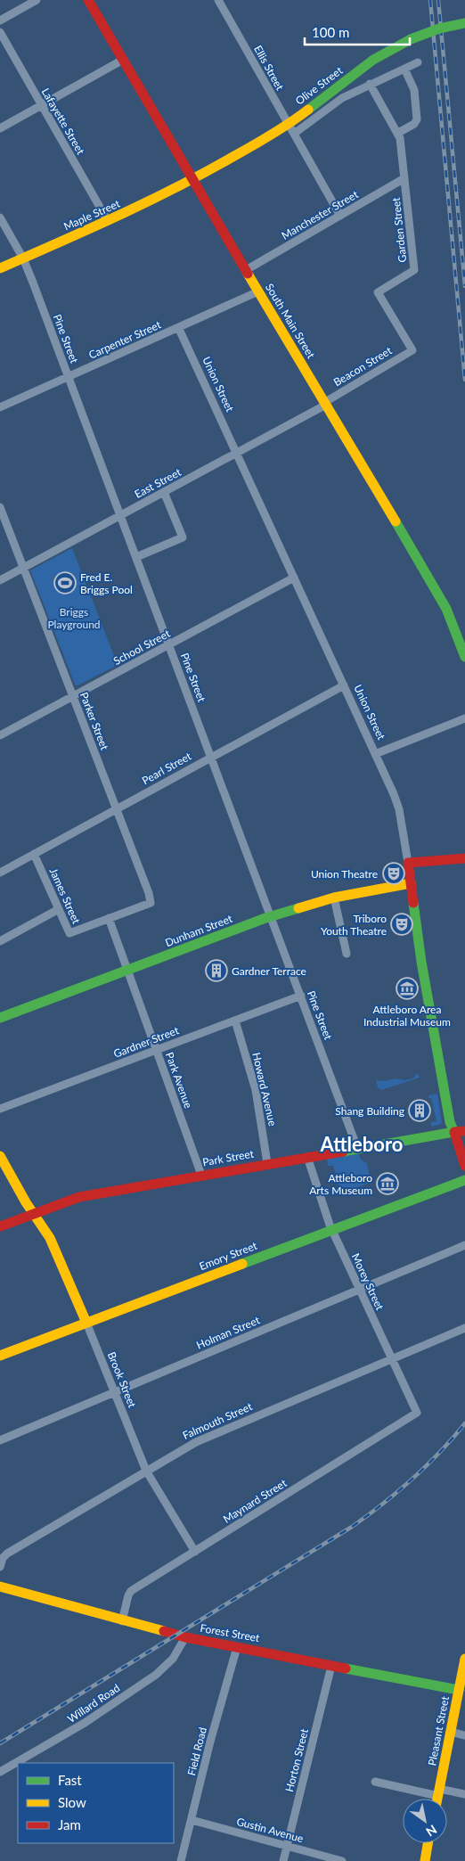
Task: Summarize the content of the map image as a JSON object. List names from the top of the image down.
{
  "streets": {
    "main road": [
      "Olive Street",
      "Maple Street",
      "South Main Street",
      "Union Street",
      "Dunham Street",
      "Park Street",
      "Emory Street",
      "Brook Street",
      "Forest Street",
      "Pleasant Street"
    ],
    "street": [
      "Ellis Street",
      "Lafayette Street",
      "Manchester Street",
      "Garden Street",
      "Pine Street",
      "Carpenter Street",
      "Beacon Street",
      "East Street",
      "School Street",
      "Parker Street",
      "Pearl Street",
      "James Street",
      "Gardner Street",
      "Park Avenue",
      "Howard Avenue",
      "Morey Street",
      "Holman Street",
      "Falmouth Street",
      "Maynard Street",
      "Willard Road",
      "Field Road",
      "Horton Street",
      "Gustin Avenue"
    ]
  },
  "crossings": [
    ["Ellis Street", "Olive Street"],
    ["Ellis Street", "Manchester Street"],
    ["Olive Street", "Maple Street"],
    ["Olive Street", "Garden Street"],
    ["Olive Street", "South Main Street"],
    ["Lafayette Street", "Maple Street"],
    ["Maple Street", "South Main Street"],
    ["Maple Street", "Pine Street"],
    ["Manchester Street", "Garden Street"],
    ["Manchester Street", "South Main Street"],
    ["Garden Street", "Beacon Street"],
    ["South Main Street", "Carpenter Street"],
    ["South Main Street", "Beacon Street"],
    ["South Main Street", "East Street"],
    ["Pine Street", "Carpenter Street"],
    ["Pine Street", "East Street"],
    ["Pine Street", "School Street"],
    ["Pine Street", "Pearl Street"],
    ["Pine Street", "Dunham Street"],
    ["Pine Street", "Gardner Street"],
    ["Pine Street", "Park Street"],
    ["Carpenter Street", "Union Street"],
    ["Beacon Street", "East Street"],
    ["Union Street", "East Street"],
    ["Union Street", "School Street"],
    ["Union Street", "Pearl Street"],
    ["Union Street", "Dunham Street"],
    ["Union Street", "Park Street"],
    ["East Street", "Parker Street"],
    ["School Street", "Parker Street"],
    ["Parker Street", "Pearl Street"],
    ["Parker Street", "James Street"],
    ["Parker Street", "Park Avenue"],
    ["Pearl Street", "James Street"],
    ["James Street", "Park Avenue"],
    ["Dunham Street", "Park Avenue"],
    ["Gardner Street", "Park Avenue"],
    ["Gardner Street", "Howard Avenue"],
    ["Park Avenue", "Park Street"],
    ["Howard Avenue", "Park Street"],
    ["Park Street", "Morey Street"],
    ["Park Street", "Brook Street"],
    ["Emory Street", "Morey Street"],
    ["Emory Street", "Brook Street"],
    ["Morey Street", "Holman Street"],
    ["Morey Street", "Falmouth Street"],
    ["Morey Street", "Maynard Street"],
    ["Holman Street", "Brook Street"],
    ["Brook Street", "Falmouth Street"],
    ["Brook Street", "Maynard Street"],
    ["Maynard Street", "Forest Street"],
    ["Forest Street", "Willard Road"],
    ["Forest Street", "Pleasant Street"],
    ["Forest Street", "Field Road"],
    ["Forest Street", "Horton Street"],
    ["Field Road", "Gustin Avenue"],
    ["Horton Street", "Gustin Avenue"]
  ],
  "districts": ["Attleboro"],
  "parks": ["Briggs Playground"],
  "places": {
    "sports": ["Fred E. Briggs Pool"],
    "theatre": ["Union Theatre", "Triboro Youth Theatre"],
    "building": ["Gardner Terrace", "Shang Building"],
    "museum": ["Attleboro Area Industrial Museum", "Attleboro Arts Museum"]
  },
  "legend": ["Fast", "Slow", "Jam"],
  "scale_bar": "100 m",
  "north": "bottom right"
}
